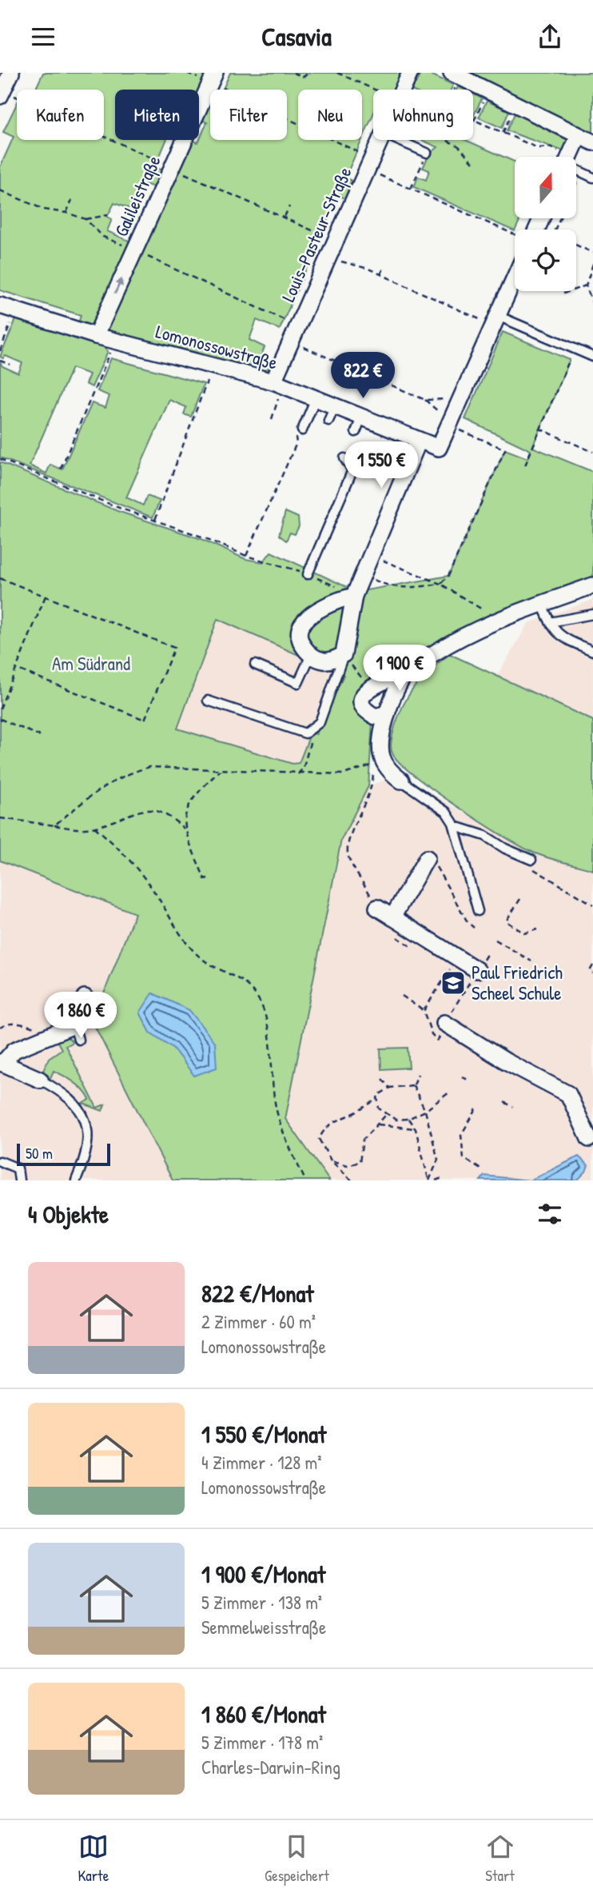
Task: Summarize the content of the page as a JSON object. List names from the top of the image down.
{
  "streets": {
    "street": ["Galileistraße", "Louis-Pasteur-Straße", "Lomonossowstraße"]
  },
  "crossings": [
    ["Galileistraße", "Lomonossowstraße"],
    ["Louis-Pasteur-Straße", "Lomonossowstraße"]
  ],
  "parks": ["Am Südrand"],
  "places": {
    "school or university": ["Paul Friedrich Scheel Schule"]
  },
  "scale_bar": "50 m",
  "north": "top",
  "page": {
    "header": "Casavia",
    "chip": [
      "Kaufen",
      "Mieten",
      "Filter",
      "Neu",
      "Wohnung"
    ],
    "price": [
      "822 €",
      "1 550 €",
      "1 900 €",
      "1 860 €"
    ],
    "scale": "50 m",
    "heading": "4 Objekte",
    "list": [
      {
        "name": "822 €/Monat",
        "note": "2 Zimmer · 60 m² · Lomonossowstraße"
      },
      {
        "name": "1 550 €/Monat",
        "note": "4 Zimmer · 128 m² · Lomonossowstraße"
      },
      {
        "name": "1 900 €/Monat",
        "note": "5 Zimmer · 138 m² · Semmelweisstraße"
      },
      {
        "name": "1 860 €/Monat",
        "note": "5 Zimmer · 178 m² · Charles-Darwin-Ring"
      }
    ],
    "tabs": ["Karte", "Gespeichert", "Start"]
  }
}
